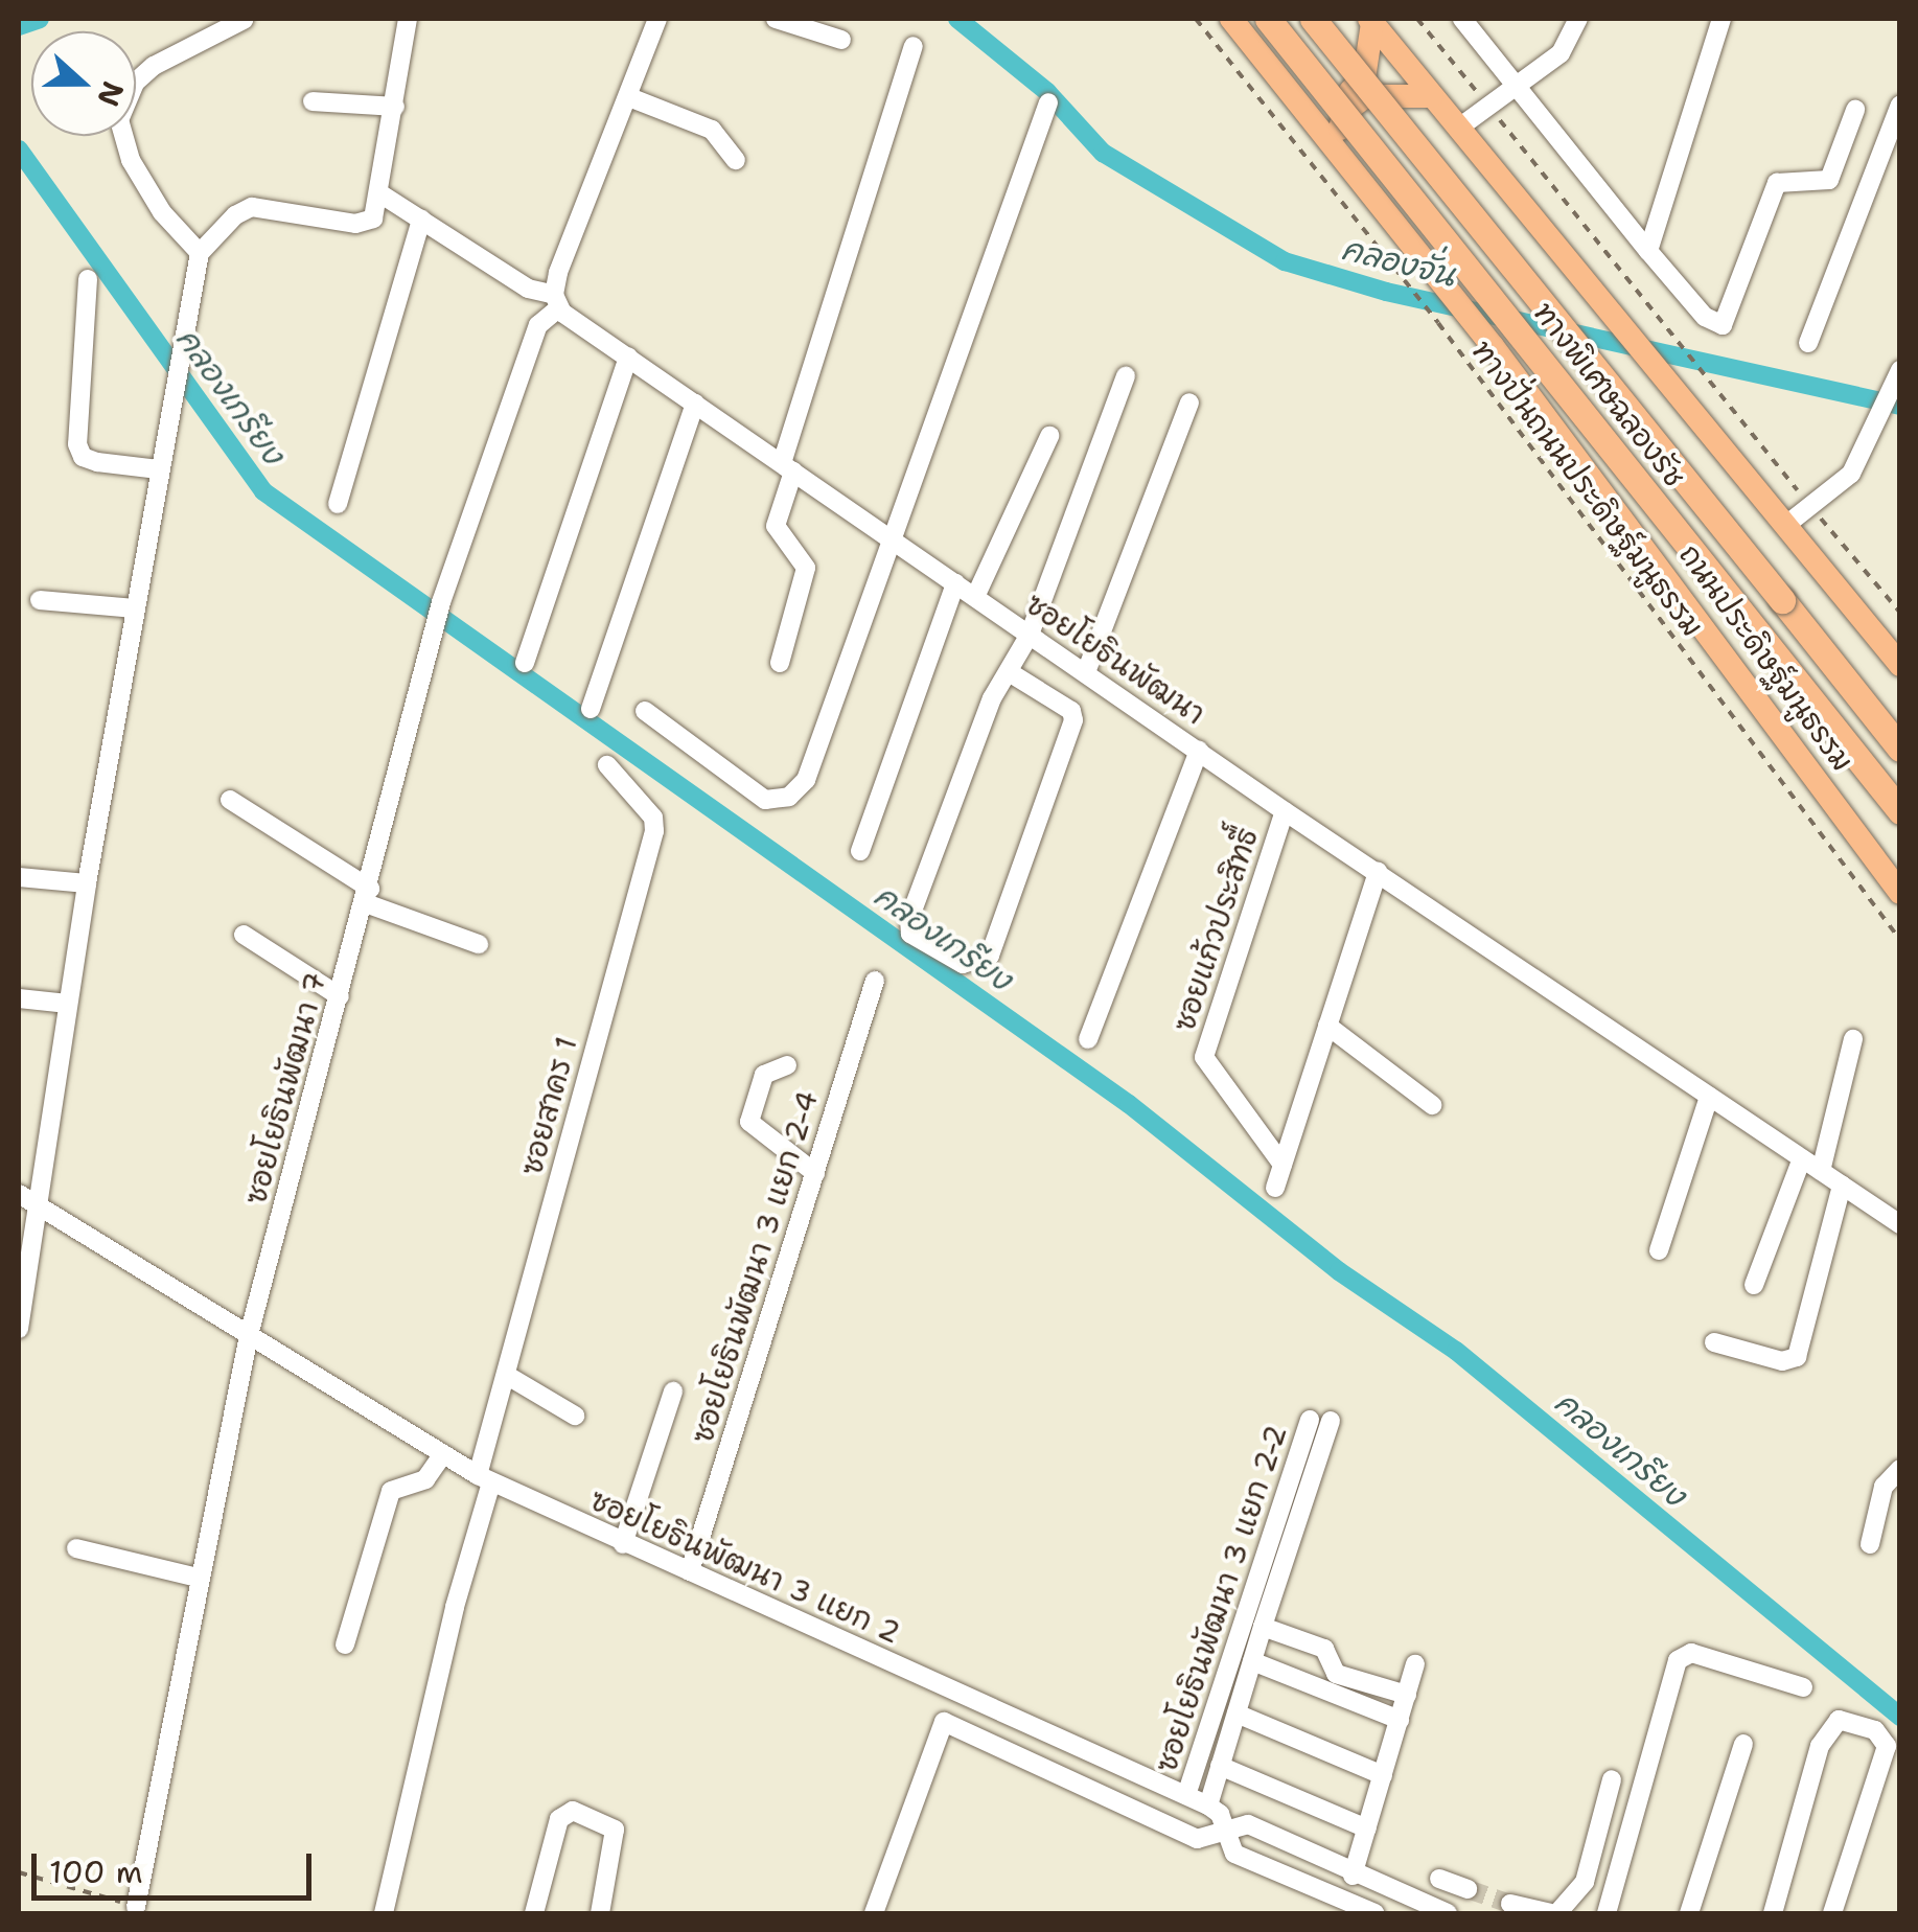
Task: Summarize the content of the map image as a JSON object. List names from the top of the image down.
{
  "streets": {
    "highway": ["ทางพิเศษฉลองรัช"],
    "main road": ["ถนนประดิษฐ์มนูธรรม"],
    "street": [
      "ซอยโยธินพัฒนา",
      "ซอยแก้วประสิทธื์",
      "ซอยโยธินพัฒนา 7",
      "ซอยสาคร 1",
      "ซอยโยธินพัฒนา 3 แยก 2-4",
      "ซอยโยธินพัฒนา 3 แยก 2",
      "ซอยโยธินพัฒนา 3 แยก 2-2"
    ],
    "path": ["ทางปั่นถนนประดิษฐ์มนูธรรม"]
  },
  "crossings": [
    ["ซอยโยธินพัฒนา", "ซอยแก้วประสิทธื์"],
    ["ซอยโยธินพัฒนา", "ซอยโยธินพัฒนา 7"],
    ["ซอยโยธินพัฒนา 7", "ซอยโยธินพัฒนา 3 แยก 2"],
    ["ซอยสาคร 1", "ซอยโยธินพัฒนา 3 แยก 2"],
    ["ซอยโยธินพัฒนา 3 แยก 2-4", "ซอยโยธินพัฒนา 3 แยก 2"],
    ["ซอยโยธินพัฒนา 3 แยก 2", "ซอยโยธินพัฒนา 3 แยก 2-2"]
  ],
  "water": ["คลองจั่น", "คลองเกรียง"],
  "scale_bar": "100 m",
  "north": "right"
}
